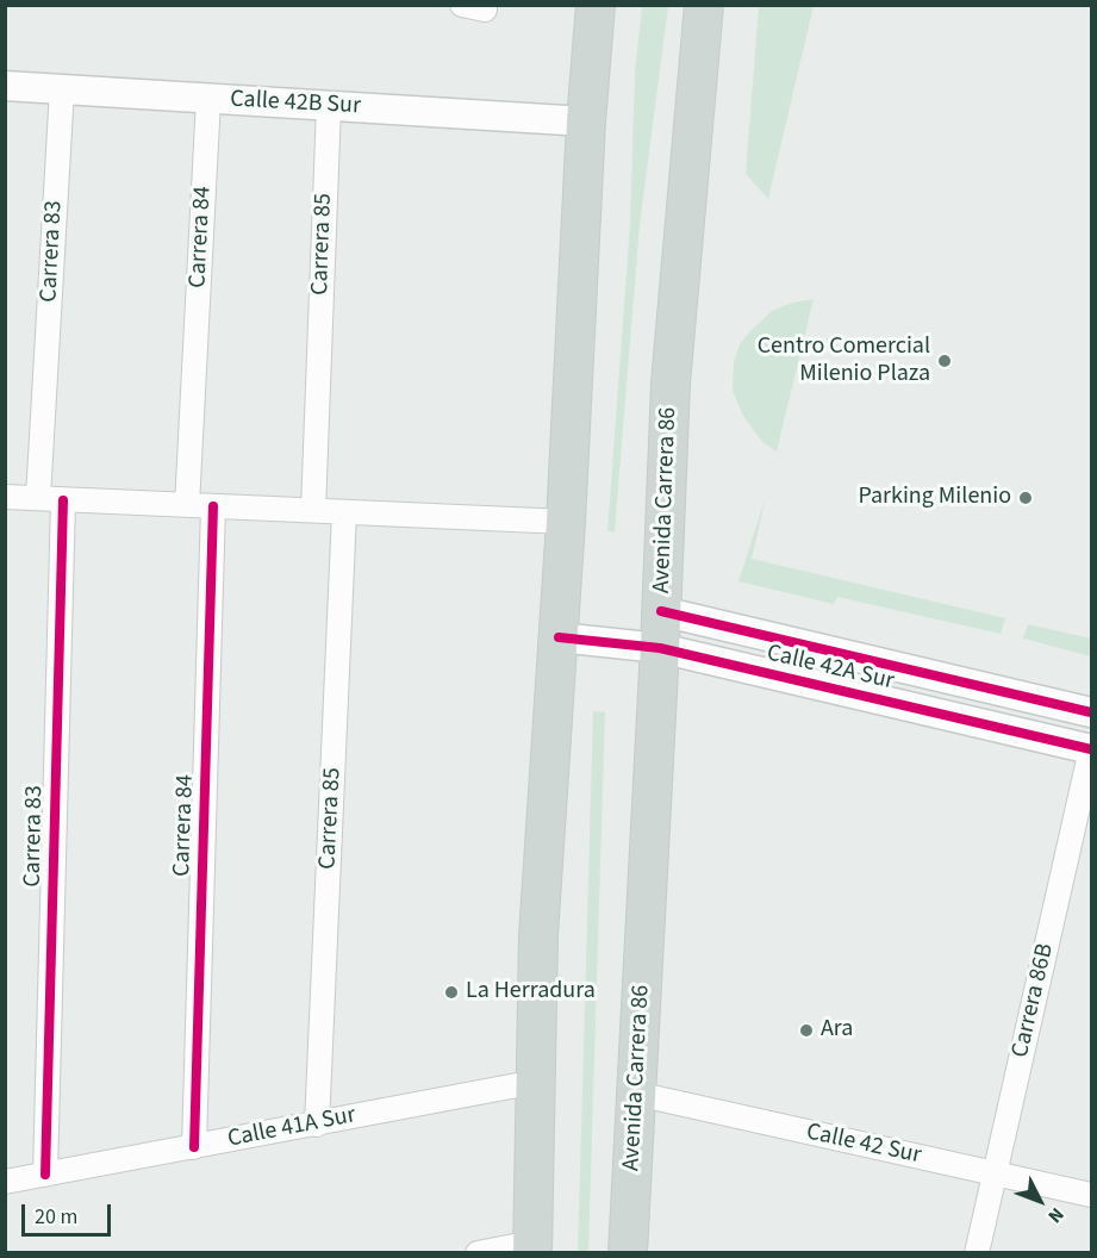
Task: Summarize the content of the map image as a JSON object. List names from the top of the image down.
{
  "streets": {
    "main road": ["Avenida Carrera 86"],
    "street": [
      "Calle 42B Sur",
      "Carrera 84",
      "Carrera 85",
      "Carrera 83",
      "Calle 42A Sur",
      "Carrera 86B",
      "Calle 41A Sur",
      "Calle 42 Sur"
    ]
  },
  "crossings": [
    ["Calle 42B Sur", "Carrera 84"],
    ["Calle 42B Sur", "Carrera 85"],
    ["Calle 42B Sur", "Carrera 83"],
    ["Carrera 84", "Calle 41A Sur"],
    ["Carrera 85", "Calle 41A Sur"],
    ["Carrera 83", "Calle 41A Sur"],
    ["Avenida Carrera 86", "Calle 42A Sur"],
    ["Avenida Carrera 86", "Calle 42 Sur"],
    ["Calle 42A Sur", "Carrera 86B"],
    ["Carrera 86B", "Calle 42 Sur"]
  ],
  "places": [
    "Centro Comercial Milenio Plaza",
    "Parking Milenio",
    "La Herradura",
    "Ara"
  ],
  "scale_bar": "20 m",
  "north": "bottom right"
}
